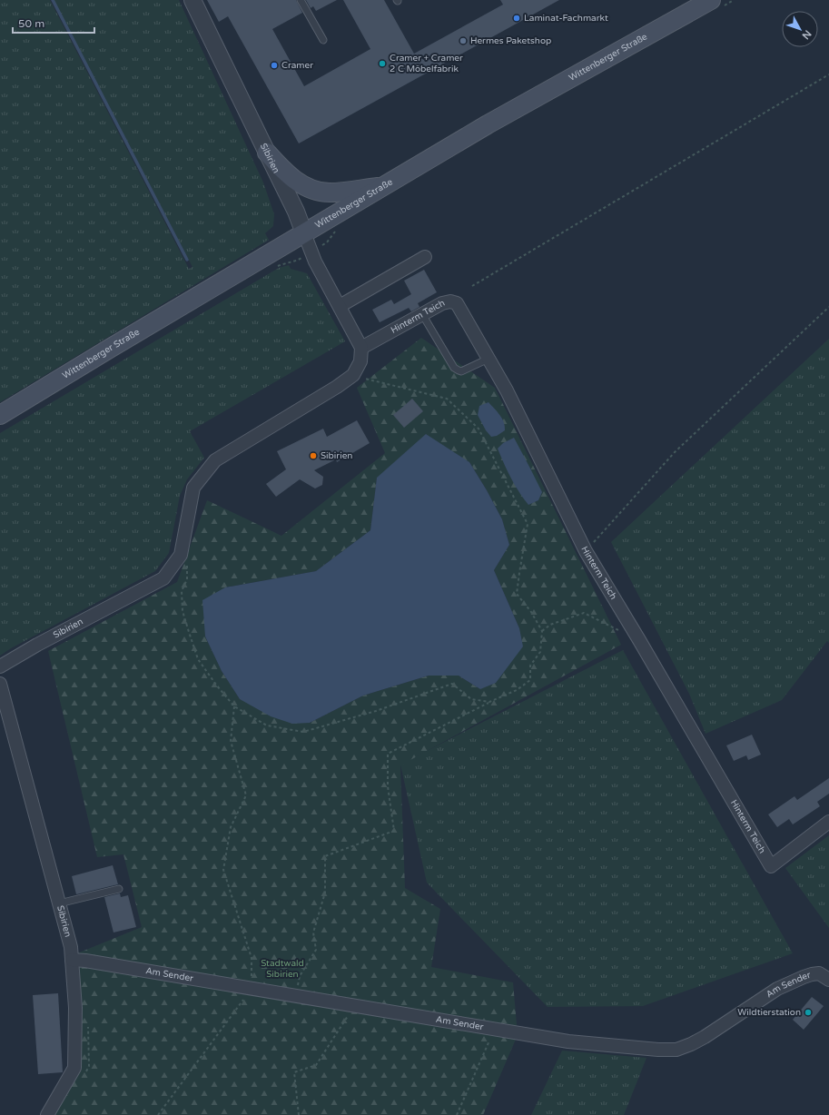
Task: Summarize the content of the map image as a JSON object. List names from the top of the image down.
{
  "streets": {
    "main road": ["Wittenberger Straße"],
    "street": ["Sibirien", "Hinterm Teich", "Am Sender"]
  },
  "crossings": [
    ["Wittenberger Straße", "Sibirien"],
    ["Sibirien", "Hinterm Teich"],
    ["Sibirien", "Am Sender"]
  ],
  "parks": ["Stadtwald Sibirien"],
  "places": [
    "Laminat-Fachmarkt",
    "Hermes Paketshop",
    "Cramer + Cramer 2 C Möbelfabrik",
    "Cramer",
    "Sibirien",
    "Wildtierstation"
  ],
  "scale_bar": "50 m",
  "north": "bottom right"
}
